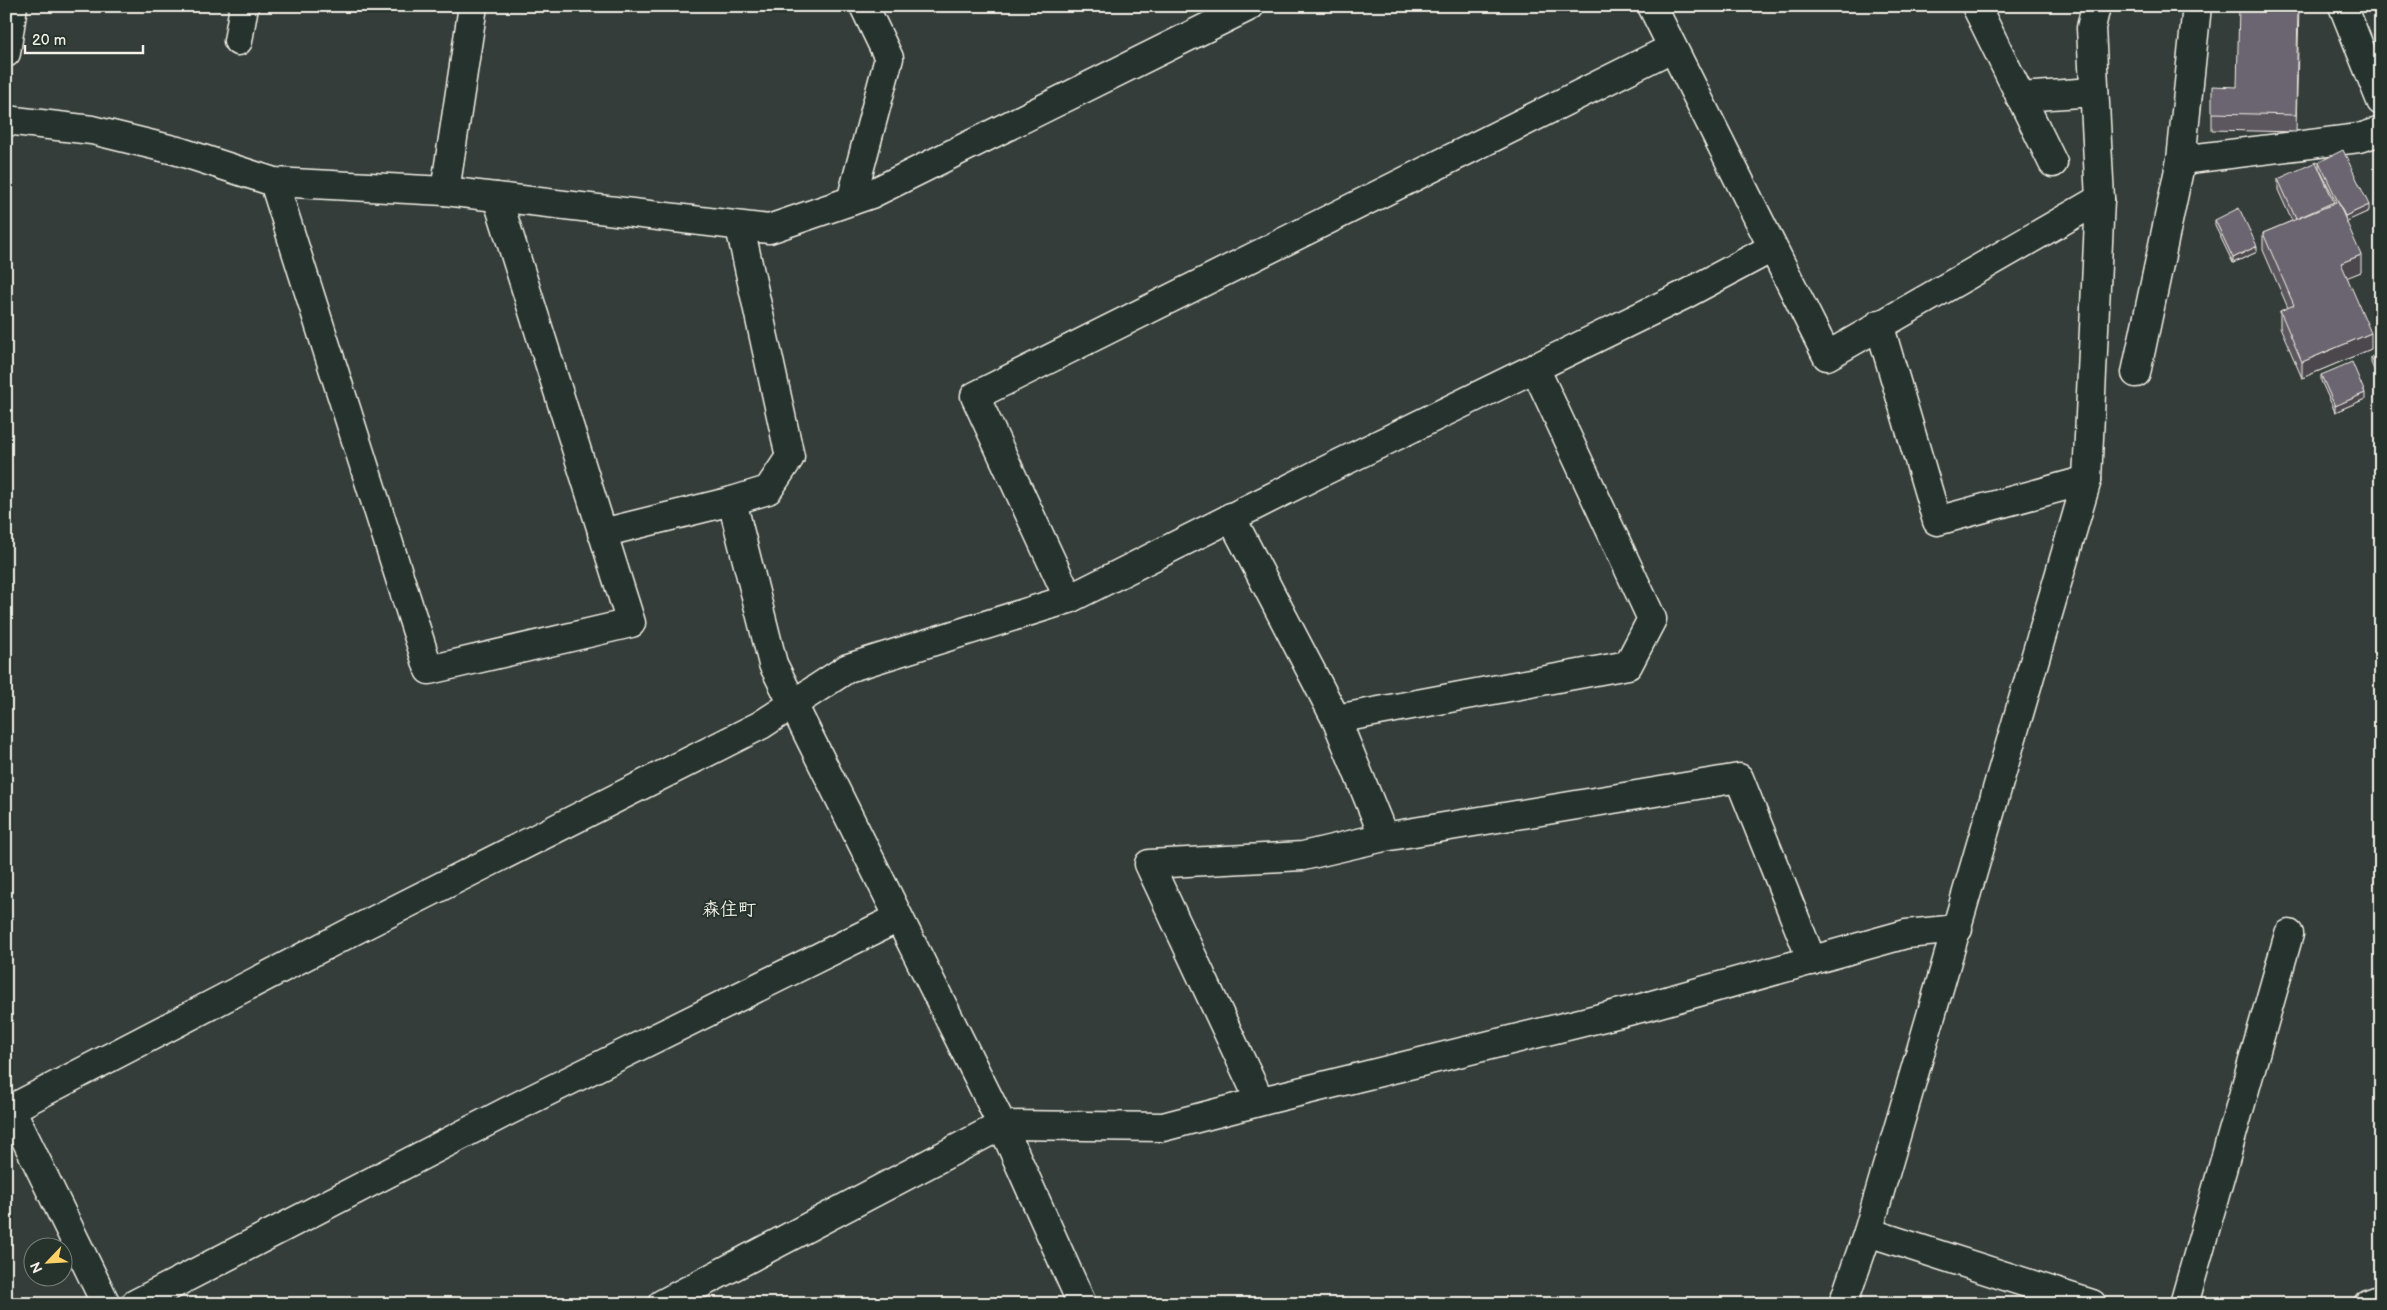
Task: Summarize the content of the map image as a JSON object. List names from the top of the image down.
{
  "districts": ["森住町"],
  "scale_bar": "20 m",
  "north": "bottom left"
}
